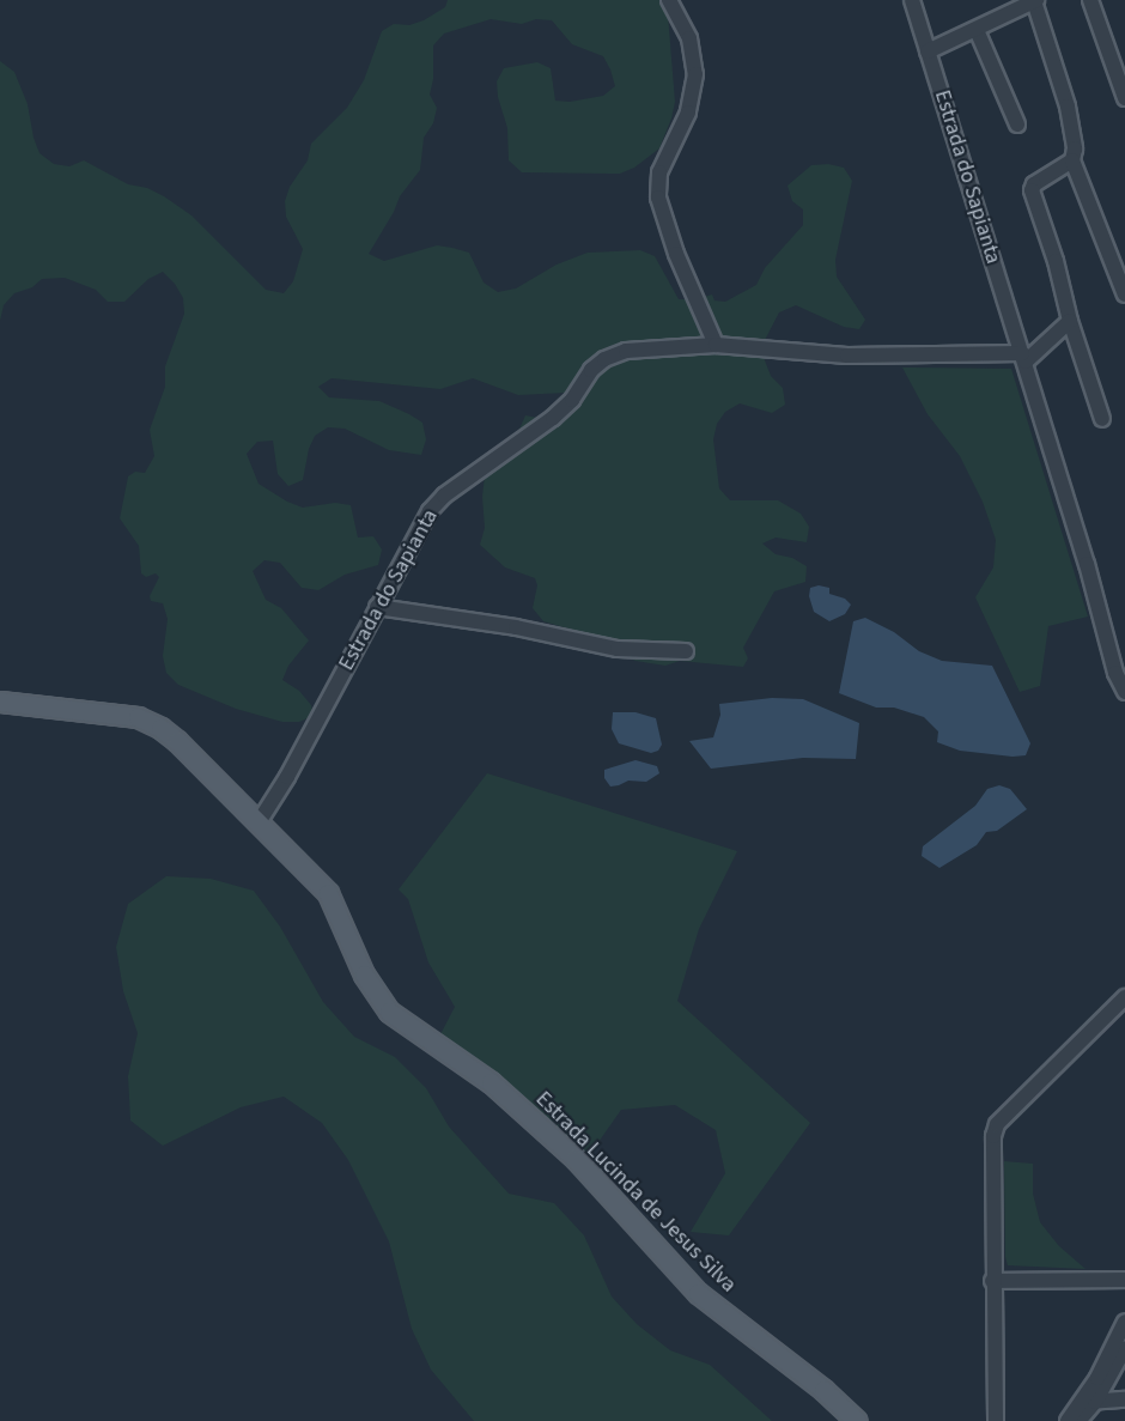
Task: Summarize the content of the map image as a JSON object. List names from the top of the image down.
{
  "streets": {
    "main road": ["Estrada Lucinda de Jesus Silva"],
    "street": ["Estrada do Sapianta"]
  },
  "crossings": [
    ["Estrada do Sapianta", "Estrada Lucinda de Jesus Silva"]
  ]
}
